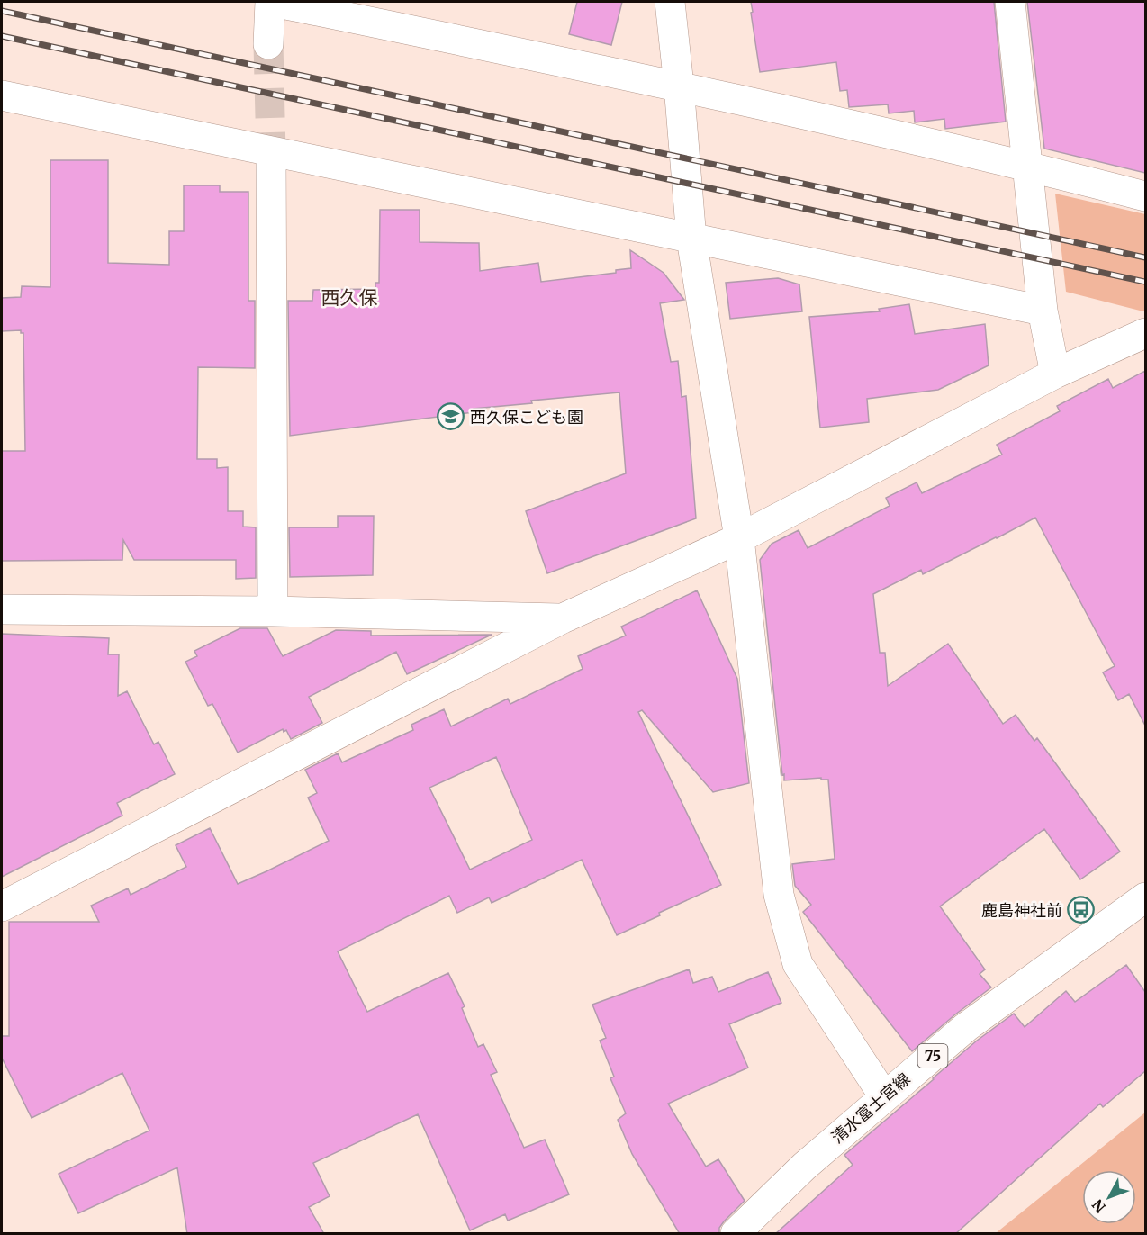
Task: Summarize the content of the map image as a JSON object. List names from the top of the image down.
{
  "streets": {
    "street": ["75", "清水富士宮線"]
  },
  "districts": ["西久保"],
  "places": {
    "school or university": ["西久保こども園"],
    "bus stop": ["鹿島神社前"]
  },
  "north": "bottom left"
}
